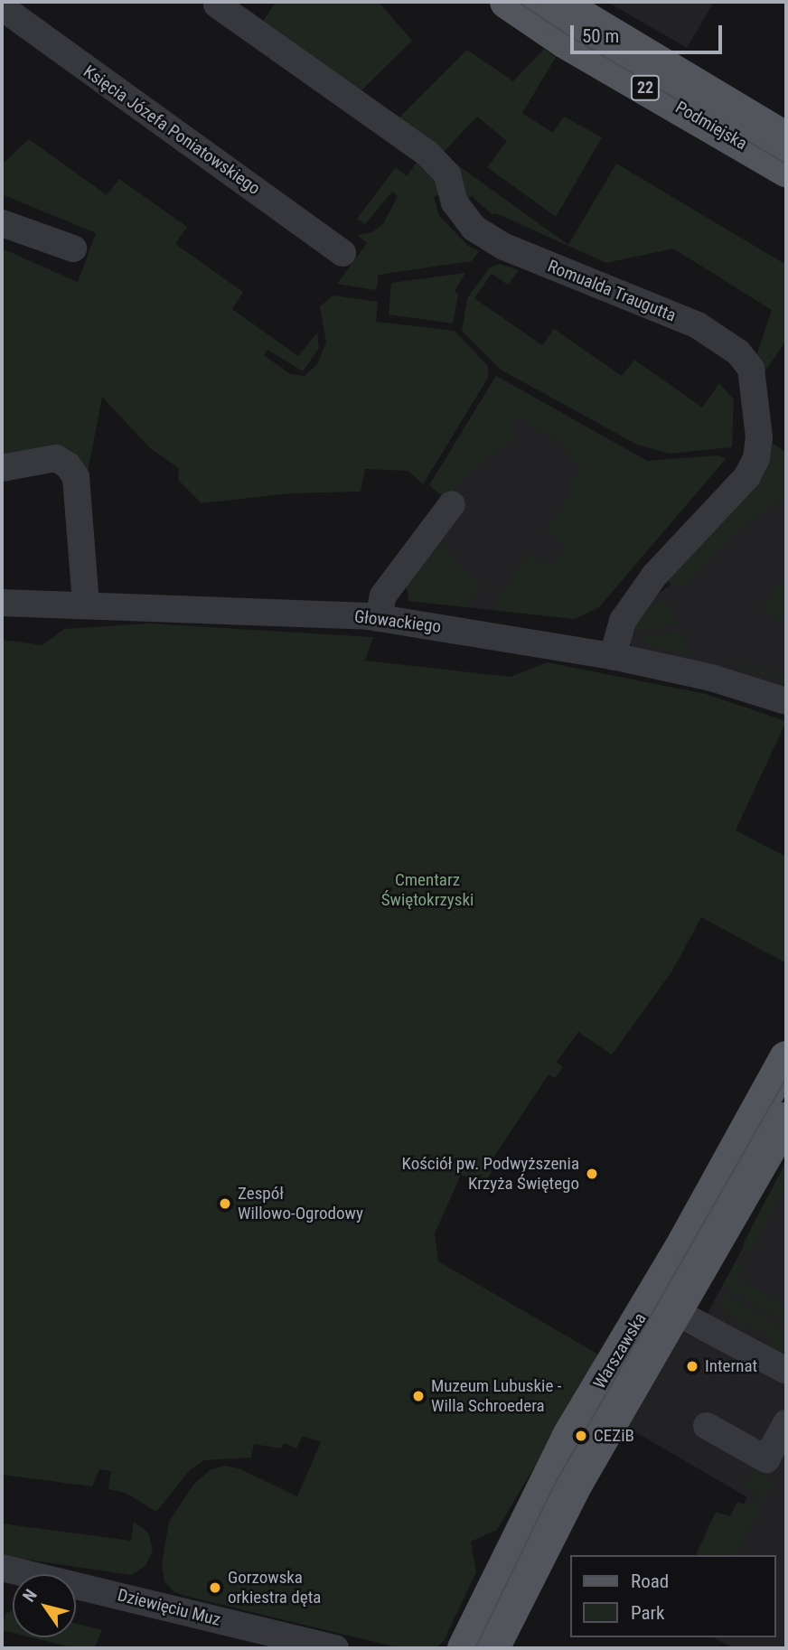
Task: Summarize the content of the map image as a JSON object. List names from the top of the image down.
{
  "streets": {
    "main road": ["22", "Podmiejska", "Warszawska"],
    "street": [
      "Księcia Józefa Poniatowskiego",
      "Romualda Traugutta",
      "Głowackiego",
      "Dziewięciu Muz"
    ]
  },
  "crossings": [
    ["Romualda Traugutta", "Głowackiego"]
  ],
  "parks": ["Cmentarz Świętokrzyski"],
  "places": [
    "Kościół pw. Podwyższenia Krzyża Świętego",
    "Zespół Willowo-Ogrodowy",
    "Internat",
    "Muzeum Lubuskie - Willa Schroedera",
    "CEZiB",
    "Gorzowska orkiestra dęta"
  ],
  "legend": ["Road", "Park"],
  "scale_bar": "50 m",
  "north": "top left"
}
